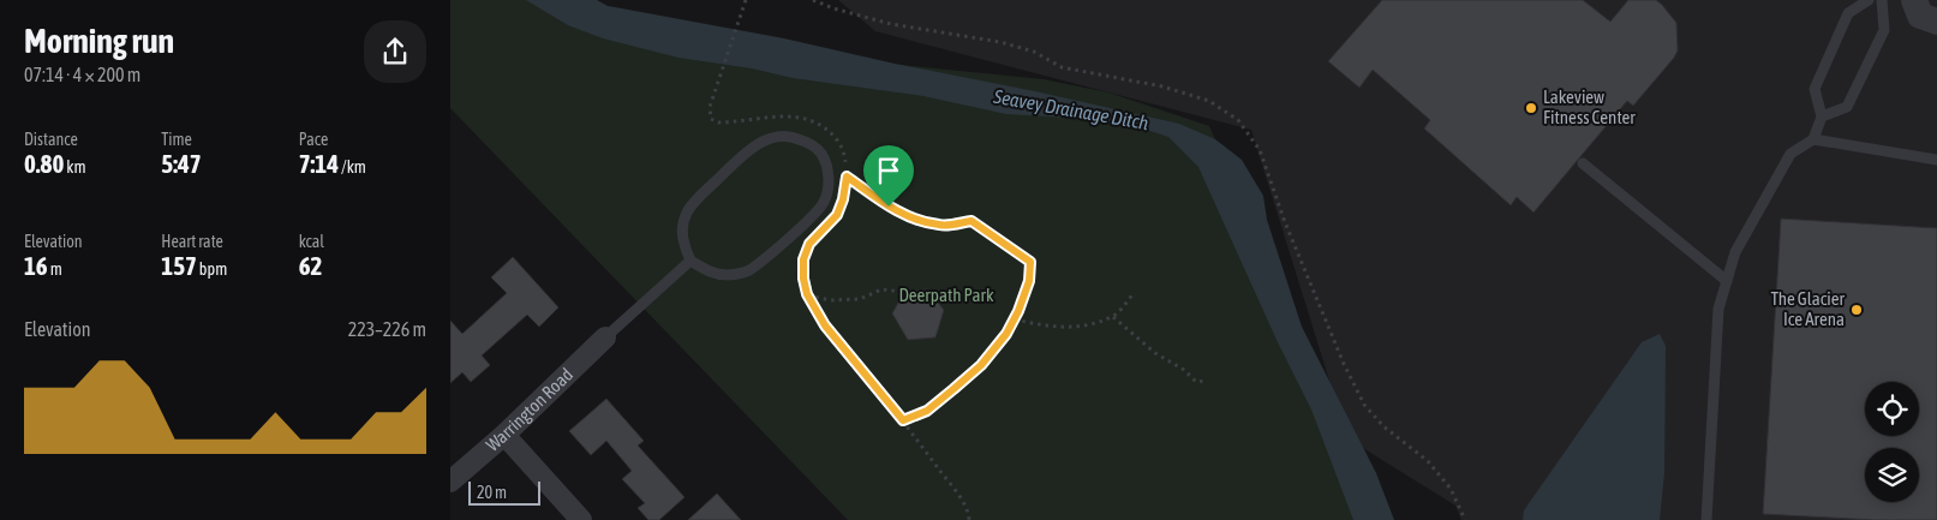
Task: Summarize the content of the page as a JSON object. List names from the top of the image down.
{
  "streets": {
    "street": ["Warrington Road"]
  },
  "water": ["Seavey Drainage Ditch"],
  "parks": ["Deerpath Park"],
  "places": ["Lakeview Fitness Center", "The Glacier Ice Arena"],
  "scale_bar": "20 m",
  "page": {
    "heading": ["Morning run", "07:14 · 4 × 200 m"],
    "stats": [
      ["Distance", "0.80 km"],
      ["Time", "5:47"],
      ["Pace", "7:14 /km"],
      ["Elevation", "16 m"],
      ["Heart rate", "157 bpm"],
      ["kcal", "62"]
    ],
    "chart": ["Elevation", "223–226 m"],
    "scale": "20 m"
  }
}
